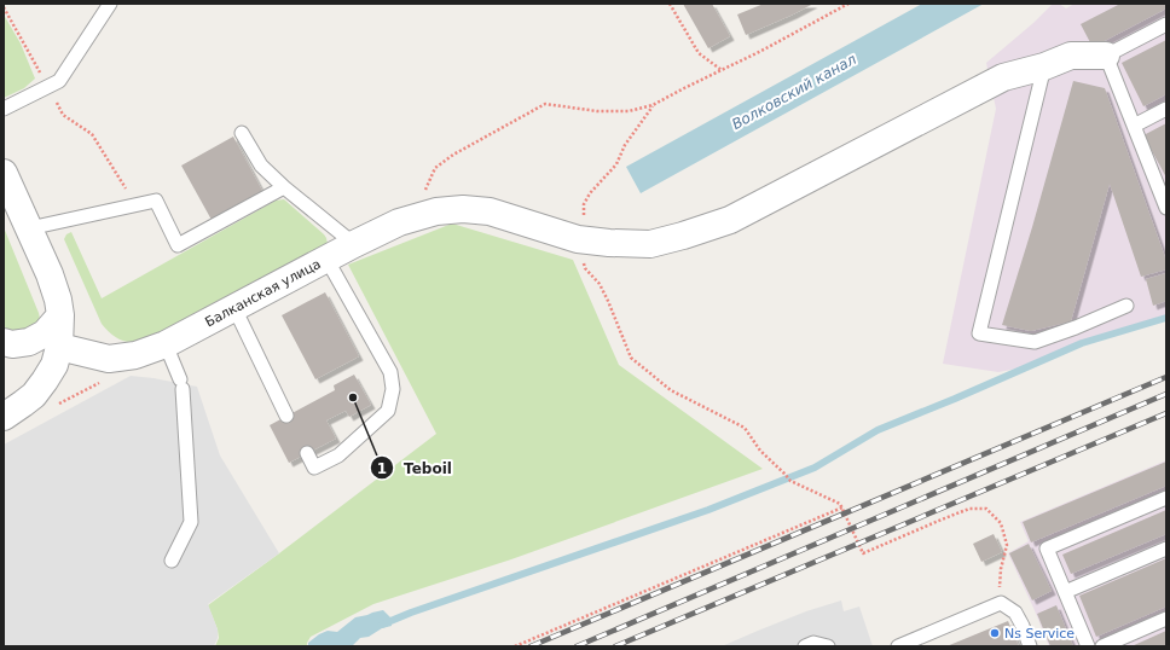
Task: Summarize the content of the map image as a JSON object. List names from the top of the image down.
{
  "streets": {
    "street": ["Балканская улица"]
  },
  "water": ["Волковский канал"],
  "places": ["Teboil", "Ns Service"]
}
